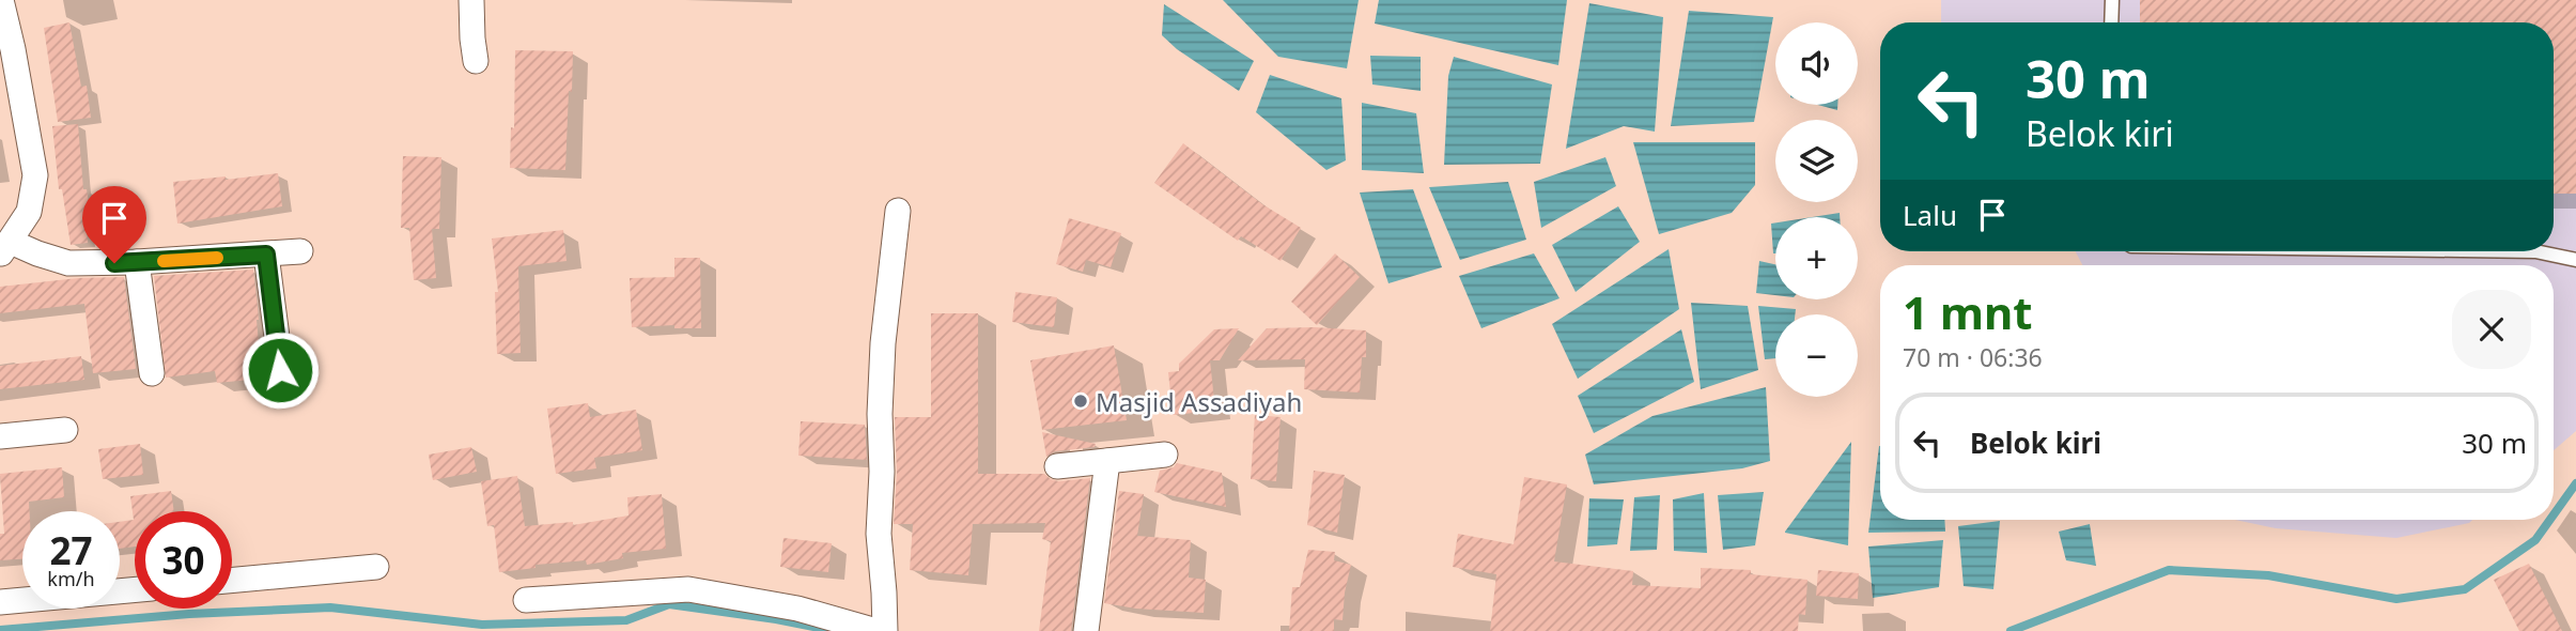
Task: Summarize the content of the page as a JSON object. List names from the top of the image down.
{
  "places": ["Masjid Assadiyah"],
  "page": {
    "map_buttons": ["+", "−"],
    "turn": ["30 m", "Belok kiri"],
    "then": "Lalu",
    "heading": ["1 mnt", "70 m · 06:36"],
    "list": [
      {
        "name": "Belok kiri",
        "value": "30 m"
      }
    ],
    "speed": "27 km/h",
    "limit": "30"
  }
}
